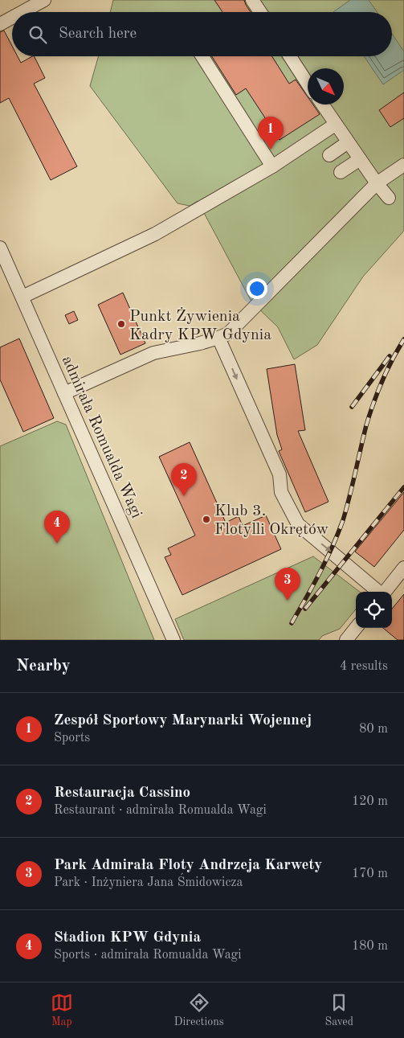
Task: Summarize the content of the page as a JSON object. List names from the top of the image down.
{
  "streets": {
    "street": ["admirała Romualda Wagi"]
  },
  "places": ["Punkt Żywienia Kadry KPW Gdynia", "Klub 3. Flotylli Okrętów"],
  "north": "bottom right",
  "page": {
    "search": "Search here",
    "pins": [
      "1",
      "2",
      "4",
      "3"
    ],
    "heading": ["Nearby", "4 results"],
    "list": [
      {
        "mark": "1",
        "name": "Zespół Sportowy Marynarki Wojennej",
        "note": "Sports",
        "value": "80 m"
      },
      {
        "mark": "2",
        "name": "Restauracja Cassino",
        "note": "Restaurant · admirała Romualda Wagi",
        "value": "120 m"
      },
      {
        "mark": "3",
        "name": "Park Admirała Floty Andrzeja Karwety",
        "note": "Park · Inżyniera Jana Śmidowicza",
        "value": "170 m"
      },
      {
        "mark": "4",
        "name": "Stadion KPW Gdynia",
        "note": "Sports · admirała Romualda Wagi",
        "value": "180 m"
      }
    ],
    "nav": ["Map", "Directions", "Saved"]
  }
}
